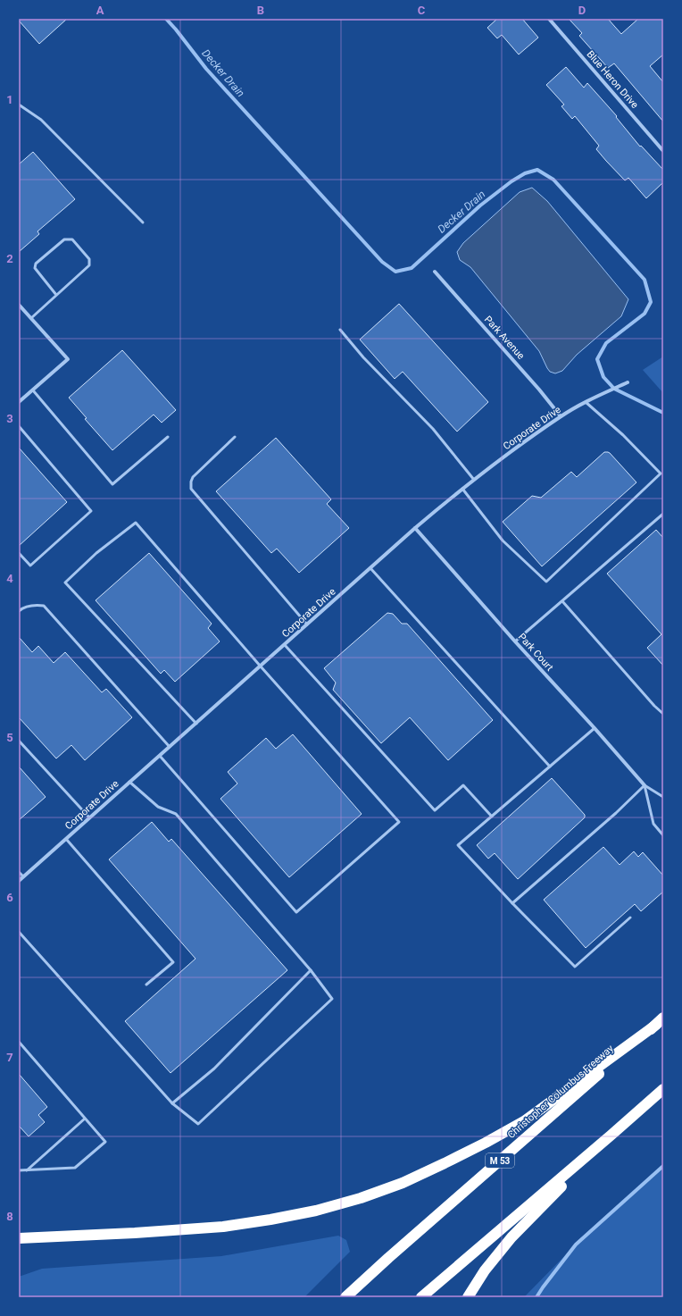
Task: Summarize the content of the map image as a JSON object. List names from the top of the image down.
{
  "streets": {
    "highway": ["Christopher Columbus Freeway", "M 53"],
    "street": [
      "Blue Heron Drive",
      "Park Avenue",
      "Corporate Drive",
      "Park Court"
    ]
  },
  "crossings": [
    ["Park Avenue", "Corporate Drive"],
    ["Corporate Drive", "Park Court"]
  ],
  "water": ["Decker Drain"],
  "grid": {
    "columns": [
      "A",
      "B",
      "C",
      "D"
    ],
    "rows": [
      "1",
      "2",
      "3",
      "4",
      "5",
      "6",
      "7",
      "8"
    ]
  }
}
